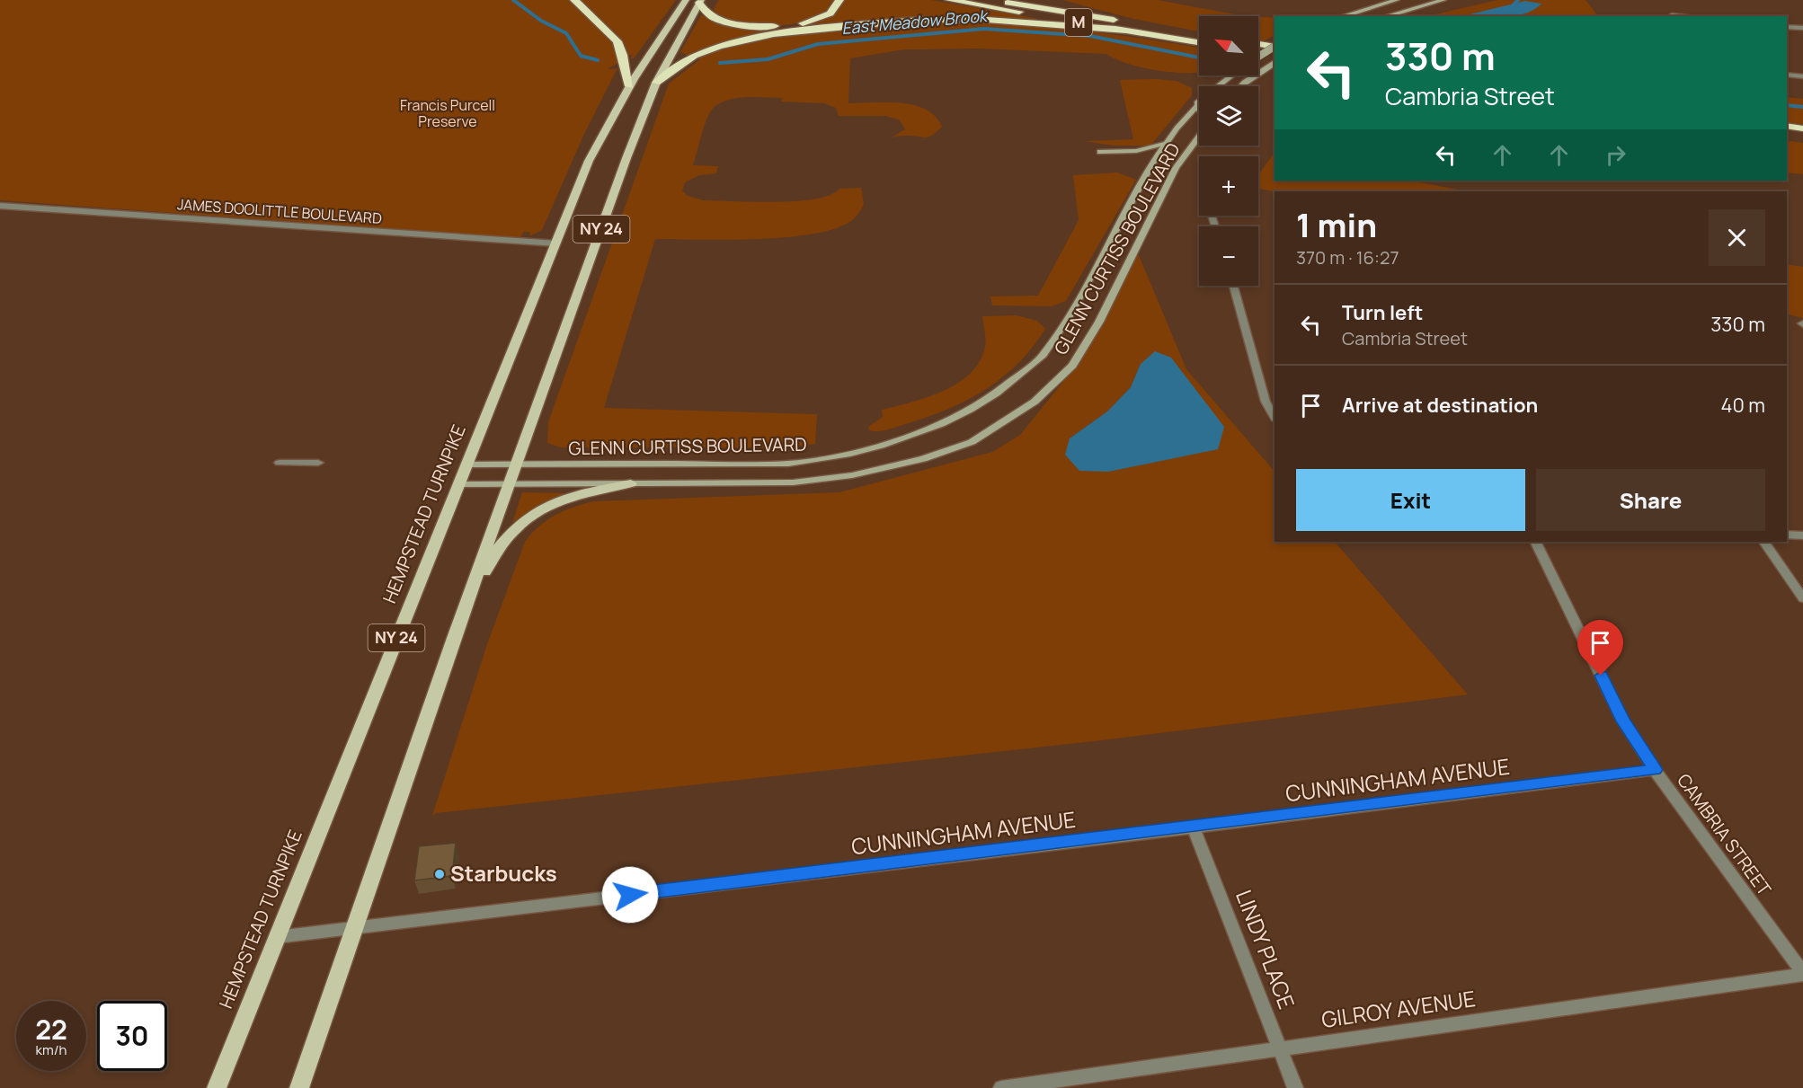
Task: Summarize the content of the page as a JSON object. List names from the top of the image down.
{
  "streets": {
    "highway": ["M"],
    "main road": ["NY 24", "GLENN CURTISS BOULEVARD", "HEMPSTEAD TURNPIKE"],
    "street": [
      "JAMES DOOLITTLE BOULEVARD",
      "CUNNINGHAM AVENUE",
      "CAMBRIA STREET",
      "LINDY PLACE",
      "GILROY AVENUE"
    ]
  },
  "crossings": [
    ["JAMES DOOLITTLE BOULEVARD", "HEMPSTEAD TURNPIKE"],
    ["NY 24", "GLENN CURTISS BOULEVARD"],
    ["NY 24", "CUNNINGHAM AVENUE"],
    ["GLENN CURTISS BOULEVARD", "HEMPSTEAD TURNPIKE"],
    ["HEMPSTEAD TURNPIKE", "CUNNINGHAM AVENUE"],
    ["CUNNINGHAM AVENUE", "CAMBRIA STREET"],
    ["CUNNINGHAM AVENUE", "LINDY PLACE"],
    ["CAMBRIA STREET", "GILROY AVENUE"],
    ["LINDY PLACE", "GILROY AVENUE"]
  ],
  "water": ["East Meadow Brook"],
  "parks": ["Francis Purcell Preserve"],
  "places": ["Starbucks"],
  "north": "top left",
  "page": {
    "map_buttons": ["+", "−"],
    "turn": ["330 m", "Cambria Street"],
    "heading": ["1 min", "370 m · 16:27"],
    "list": [
      {
        "name": "Turn left",
        "note": "Cambria Street",
        "value": "330 m"
      },
      {
        "name": "Arrive at destination",
        "value": "40 m"
      }
    ],
    "buttons": ["Exit", "Share"],
    "speed": "22 km/h",
    "limit": "30"
  }
}
